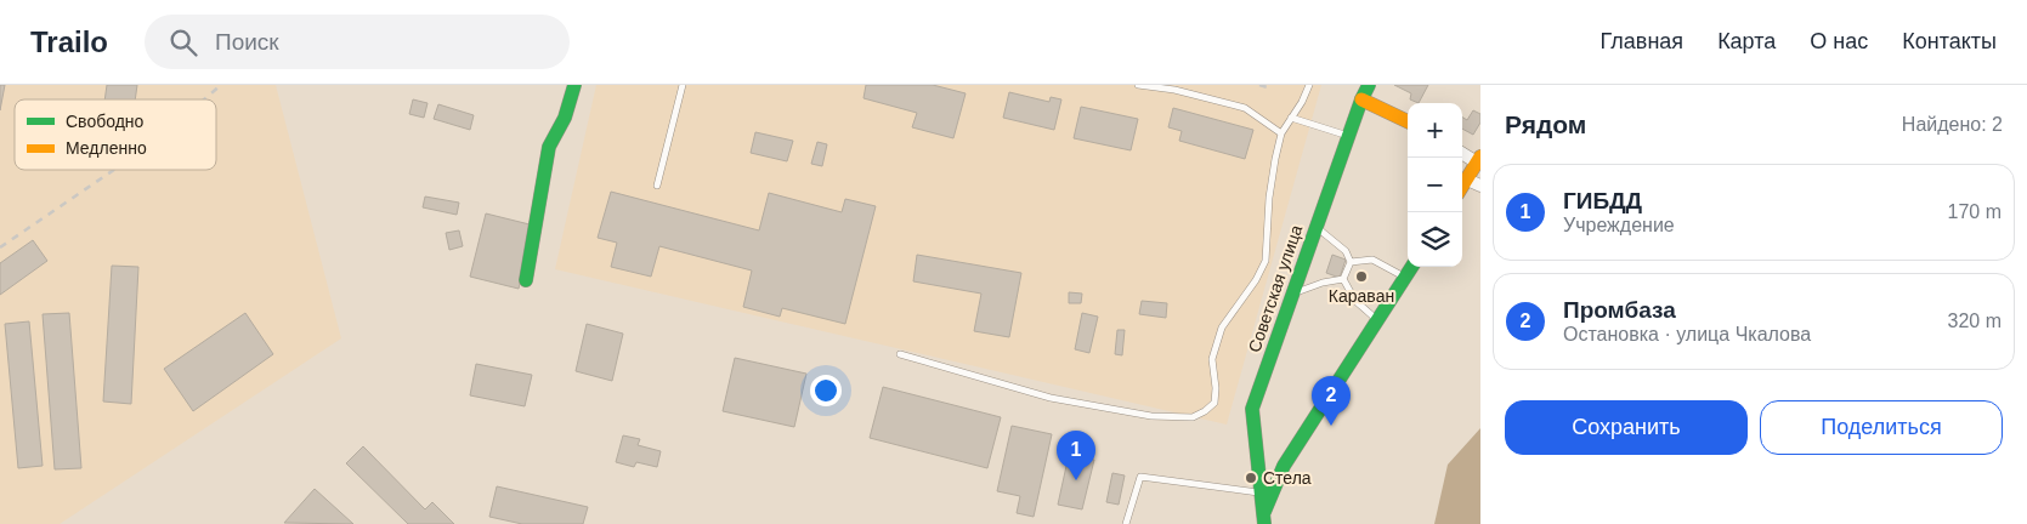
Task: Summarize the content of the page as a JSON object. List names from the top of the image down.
{
  "streets": {
    "main road": ["Советская улица"]
  },
  "places": ["Караван", "Стела"],
  "legend": ["Свободно", "Медленно"],
  "page": {
    "header": "Trailo",
    "search": "Поиск",
    "nav": [
      "Главная",
      "Карта",
      "О нас",
      "Контакты"
    ],
    "heading": ["Рядом", "Найдено: 2"],
    "map_buttons": ["+", "−"],
    "list": [
      {
        "mark": "1",
        "name": "ГИБДД",
        "note": "Учреждение",
        "value": "170 m"
      },
      {
        "mark": "2",
        "name": "Промбаза",
        "note": "Остановка · улица Чкалова",
        "value": "320 m"
      }
    ],
    "pins": ["2", "1"],
    "buttons": ["Сохранить", "Поделиться"]
  }
}
